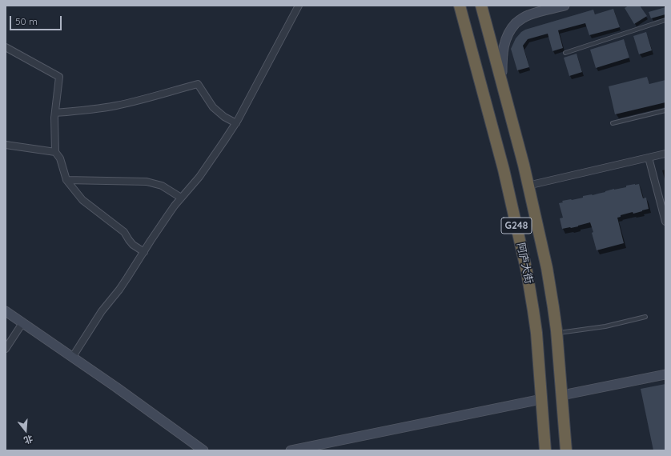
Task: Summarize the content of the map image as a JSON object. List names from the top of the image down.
{
  "streets": {
    "highway": ["G248", "阿庐大街"]
  },
  "scale_bar": "50 m",
  "north": "bottom"
}
